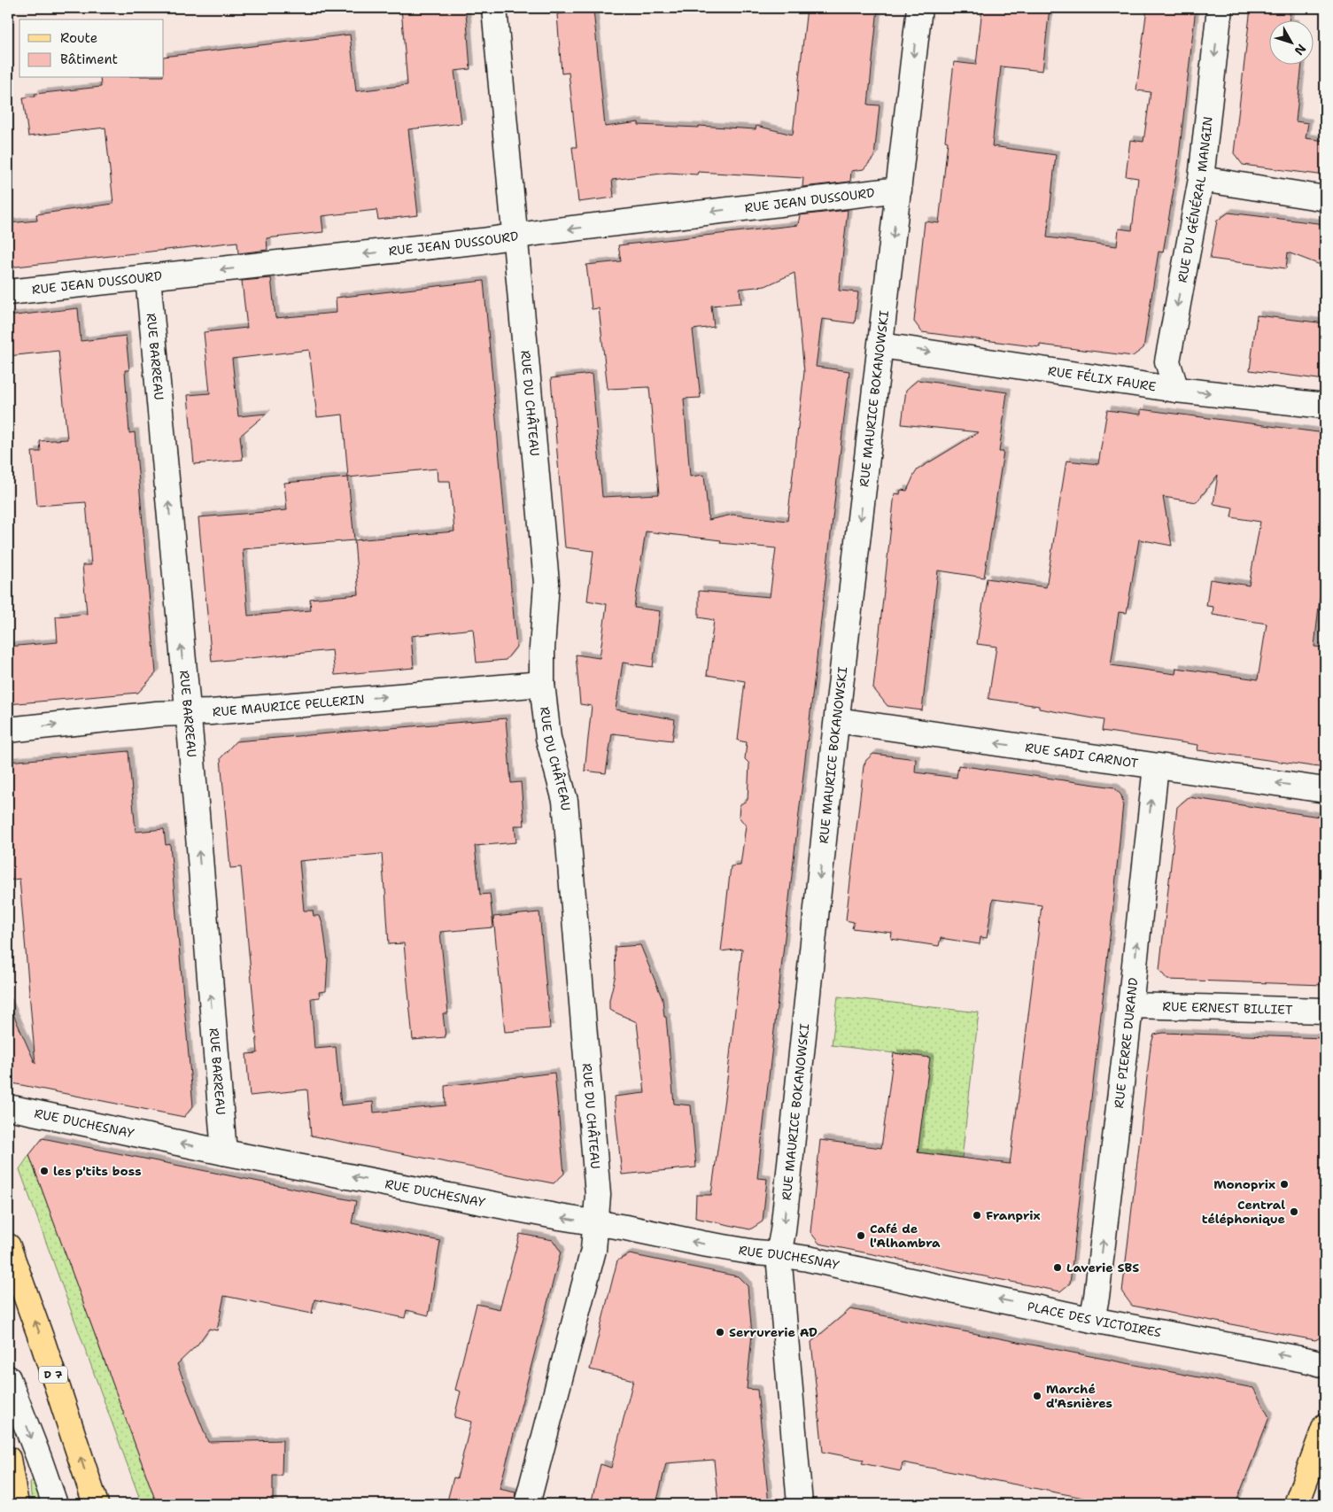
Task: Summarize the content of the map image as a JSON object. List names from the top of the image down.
{
  "streets": {
    "main road": ["D 7"],
    "street": [
      "RUE JEAN DUSSOURD",
      "RUE DU GÉNÉRAL MANGIN",
      "RUE BARREAU",
      "RUE FÉLIX FAURE",
      "RUE MAURICE BOKANOWSKI",
      "RUE DU CHÂTEAU",
      "RUE MAURICE PELLERIN",
      "RUE SADI CARNOT",
      "RUE ERNEST BILLIET",
      "RUE PIERRE DURAND",
      "RUE DUCHESNAY",
      "PLACE DES VICTOIRES"
    ]
  },
  "crossings": [
    ["RUE JEAN DUSSOURD", "RUE BARREAU"],
    ["RUE JEAN DUSSOURD", "RUE MAURICE BOKANOWSKI"],
    ["RUE JEAN DUSSOURD", "RUE DU CHÂTEAU"],
    ["RUE DU GÉNÉRAL MANGIN", "RUE FÉLIX FAURE"],
    ["RUE BARREAU", "RUE MAURICE PELLERIN"],
    ["RUE BARREAU", "RUE DUCHESNAY"],
    ["RUE FÉLIX FAURE", "RUE MAURICE BOKANOWSKI"],
    ["RUE MAURICE BOKANOWSKI", "RUE SADI CARNOT"],
    ["RUE MAURICE BOKANOWSKI", "RUE DUCHESNAY"],
    ["RUE DU CHÂTEAU", "RUE MAURICE PELLERIN"],
    ["RUE DU CHÂTEAU", "RUE DUCHESNAY"],
    ["RUE SADI CARNOT", "RUE PIERRE DURAND"],
    ["RUE ERNEST BILLIET", "RUE PIERRE DURAND"],
    ["RUE PIERRE DURAND", "PLACE DES VICTOIRES"],
    ["RUE DUCHESNAY", "PLACE DES VICTOIRES"]
  ],
  "one_way": [
    "RUE JEAN DUSSOURD",
    "RUE DU GÉNÉRAL MANGIN",
    "RUE BARREAU",
    "RUE FÉLIX FAURE",
    "RUE MAURICE BOKANOWSKI",
    "RUE MAURICE PELLERIN",
    "RUE SADI CARNOT",
    "RUE PIERRE DURAND",
    "RUE DUCHESNAY",
    "PLACE DES VICTOIRES"
  ],
  "places": [
    "les p'tits boss",
    "Monoprix",
    "Central téléphonique",
    "Franprix",
    "Café de l'Alhambra",
    "Laverie SBS",
    "Serrurerie AD",
    "Marché d'Asnières"
  ],
  "legend": ["Route", "Bâtiment"],
  "north": "bottom right"
}
